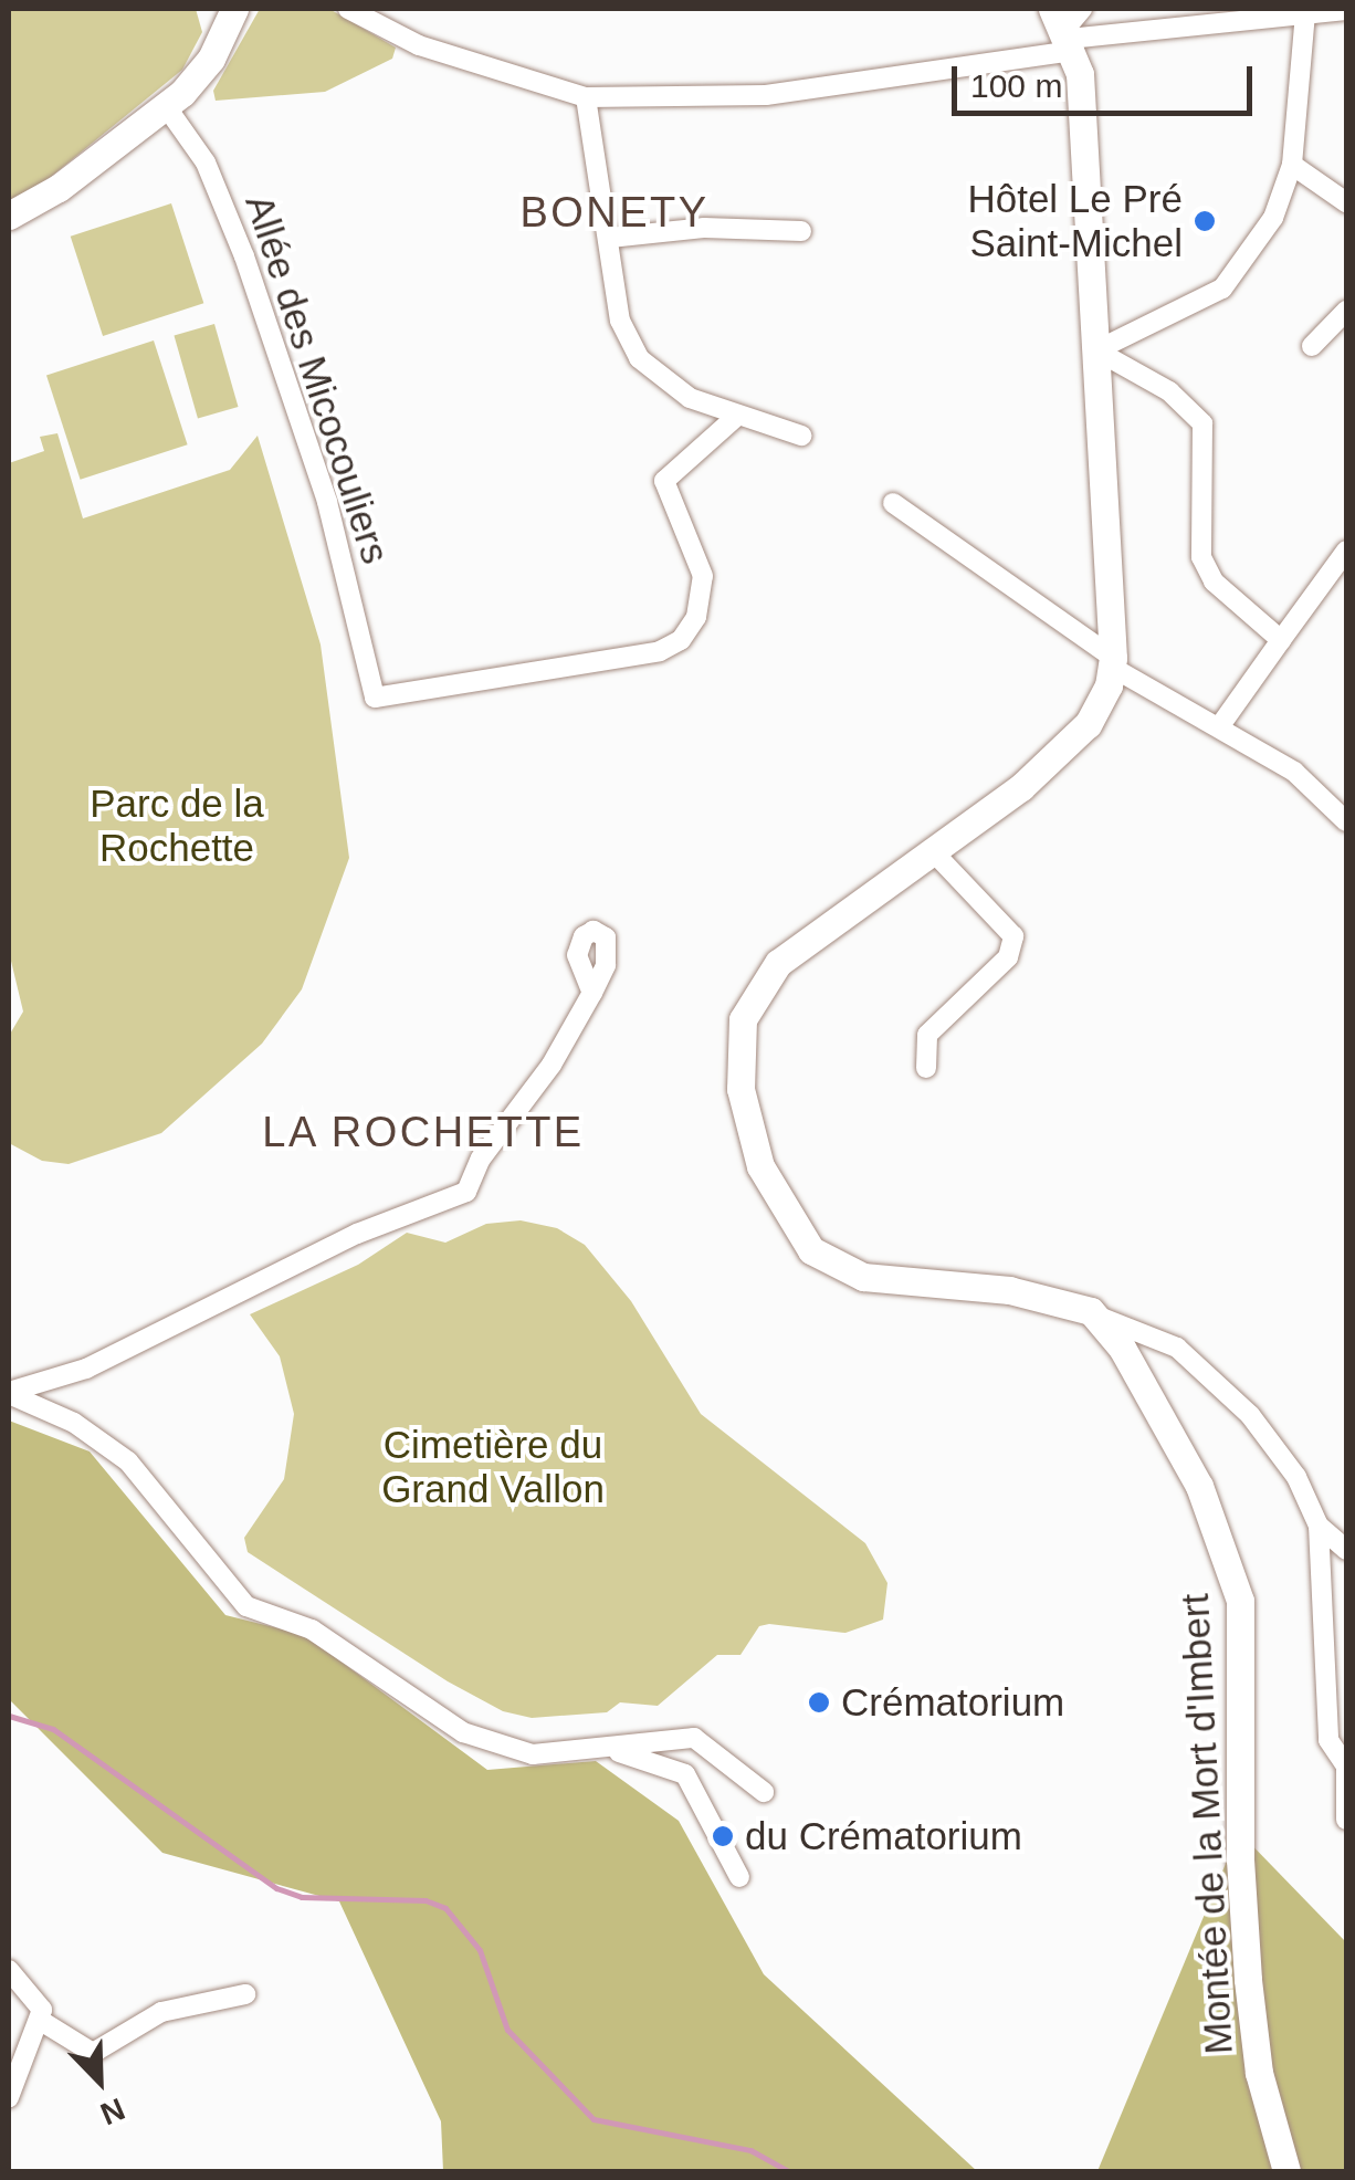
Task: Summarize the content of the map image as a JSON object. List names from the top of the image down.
{
  "streets": {
    "street": ["Allée des Micocouliers", "Montée de la Mort d'Imbert"]
  },
  "districts": ["BONETY", "LA ROCHETTE"],
  "parks": ["Parc de la Rochette", "Cimetière du Grand Vallon"],
  "places": ["Hôtel Le Pré Saint-Michel", "Crématorium", "du Crématorium"],
  "scale_bar": "100 m",
  "north": "bottom right"
}
